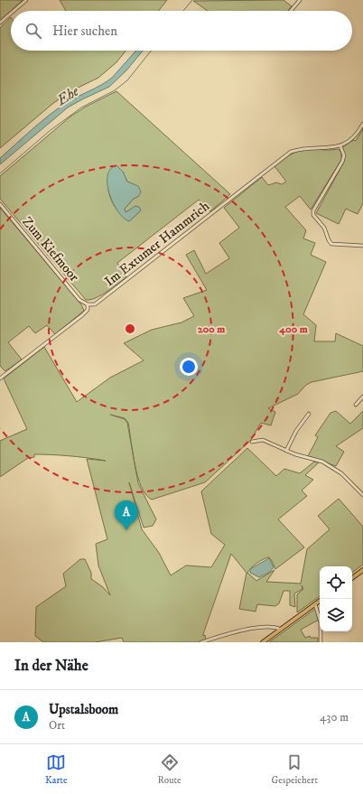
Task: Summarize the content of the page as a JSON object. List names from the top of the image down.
{
  "streets": {
    "street": ["Im Extumer Hammrich", "Zum Kiefmoor"]
  },
  "crossings": [
    ["Im Extumer Hammrich", "Zum Kiefmoor"]
  ],
  "water": ["Ehe"],
  "page": {
    "search": "Hier suchen",
    "pins": "A",
    "heading": "In der Nähe",
    "list": [
      {
        "mark": "A",
        "name": "Upstalsboom",
        "note": "Ort",
        "value": "430 m"
      }
    ],
    "nav": ["Karte", "Route", "Gespeichert"]
  },
  "rings": ["200 m", "400 m"]
}
